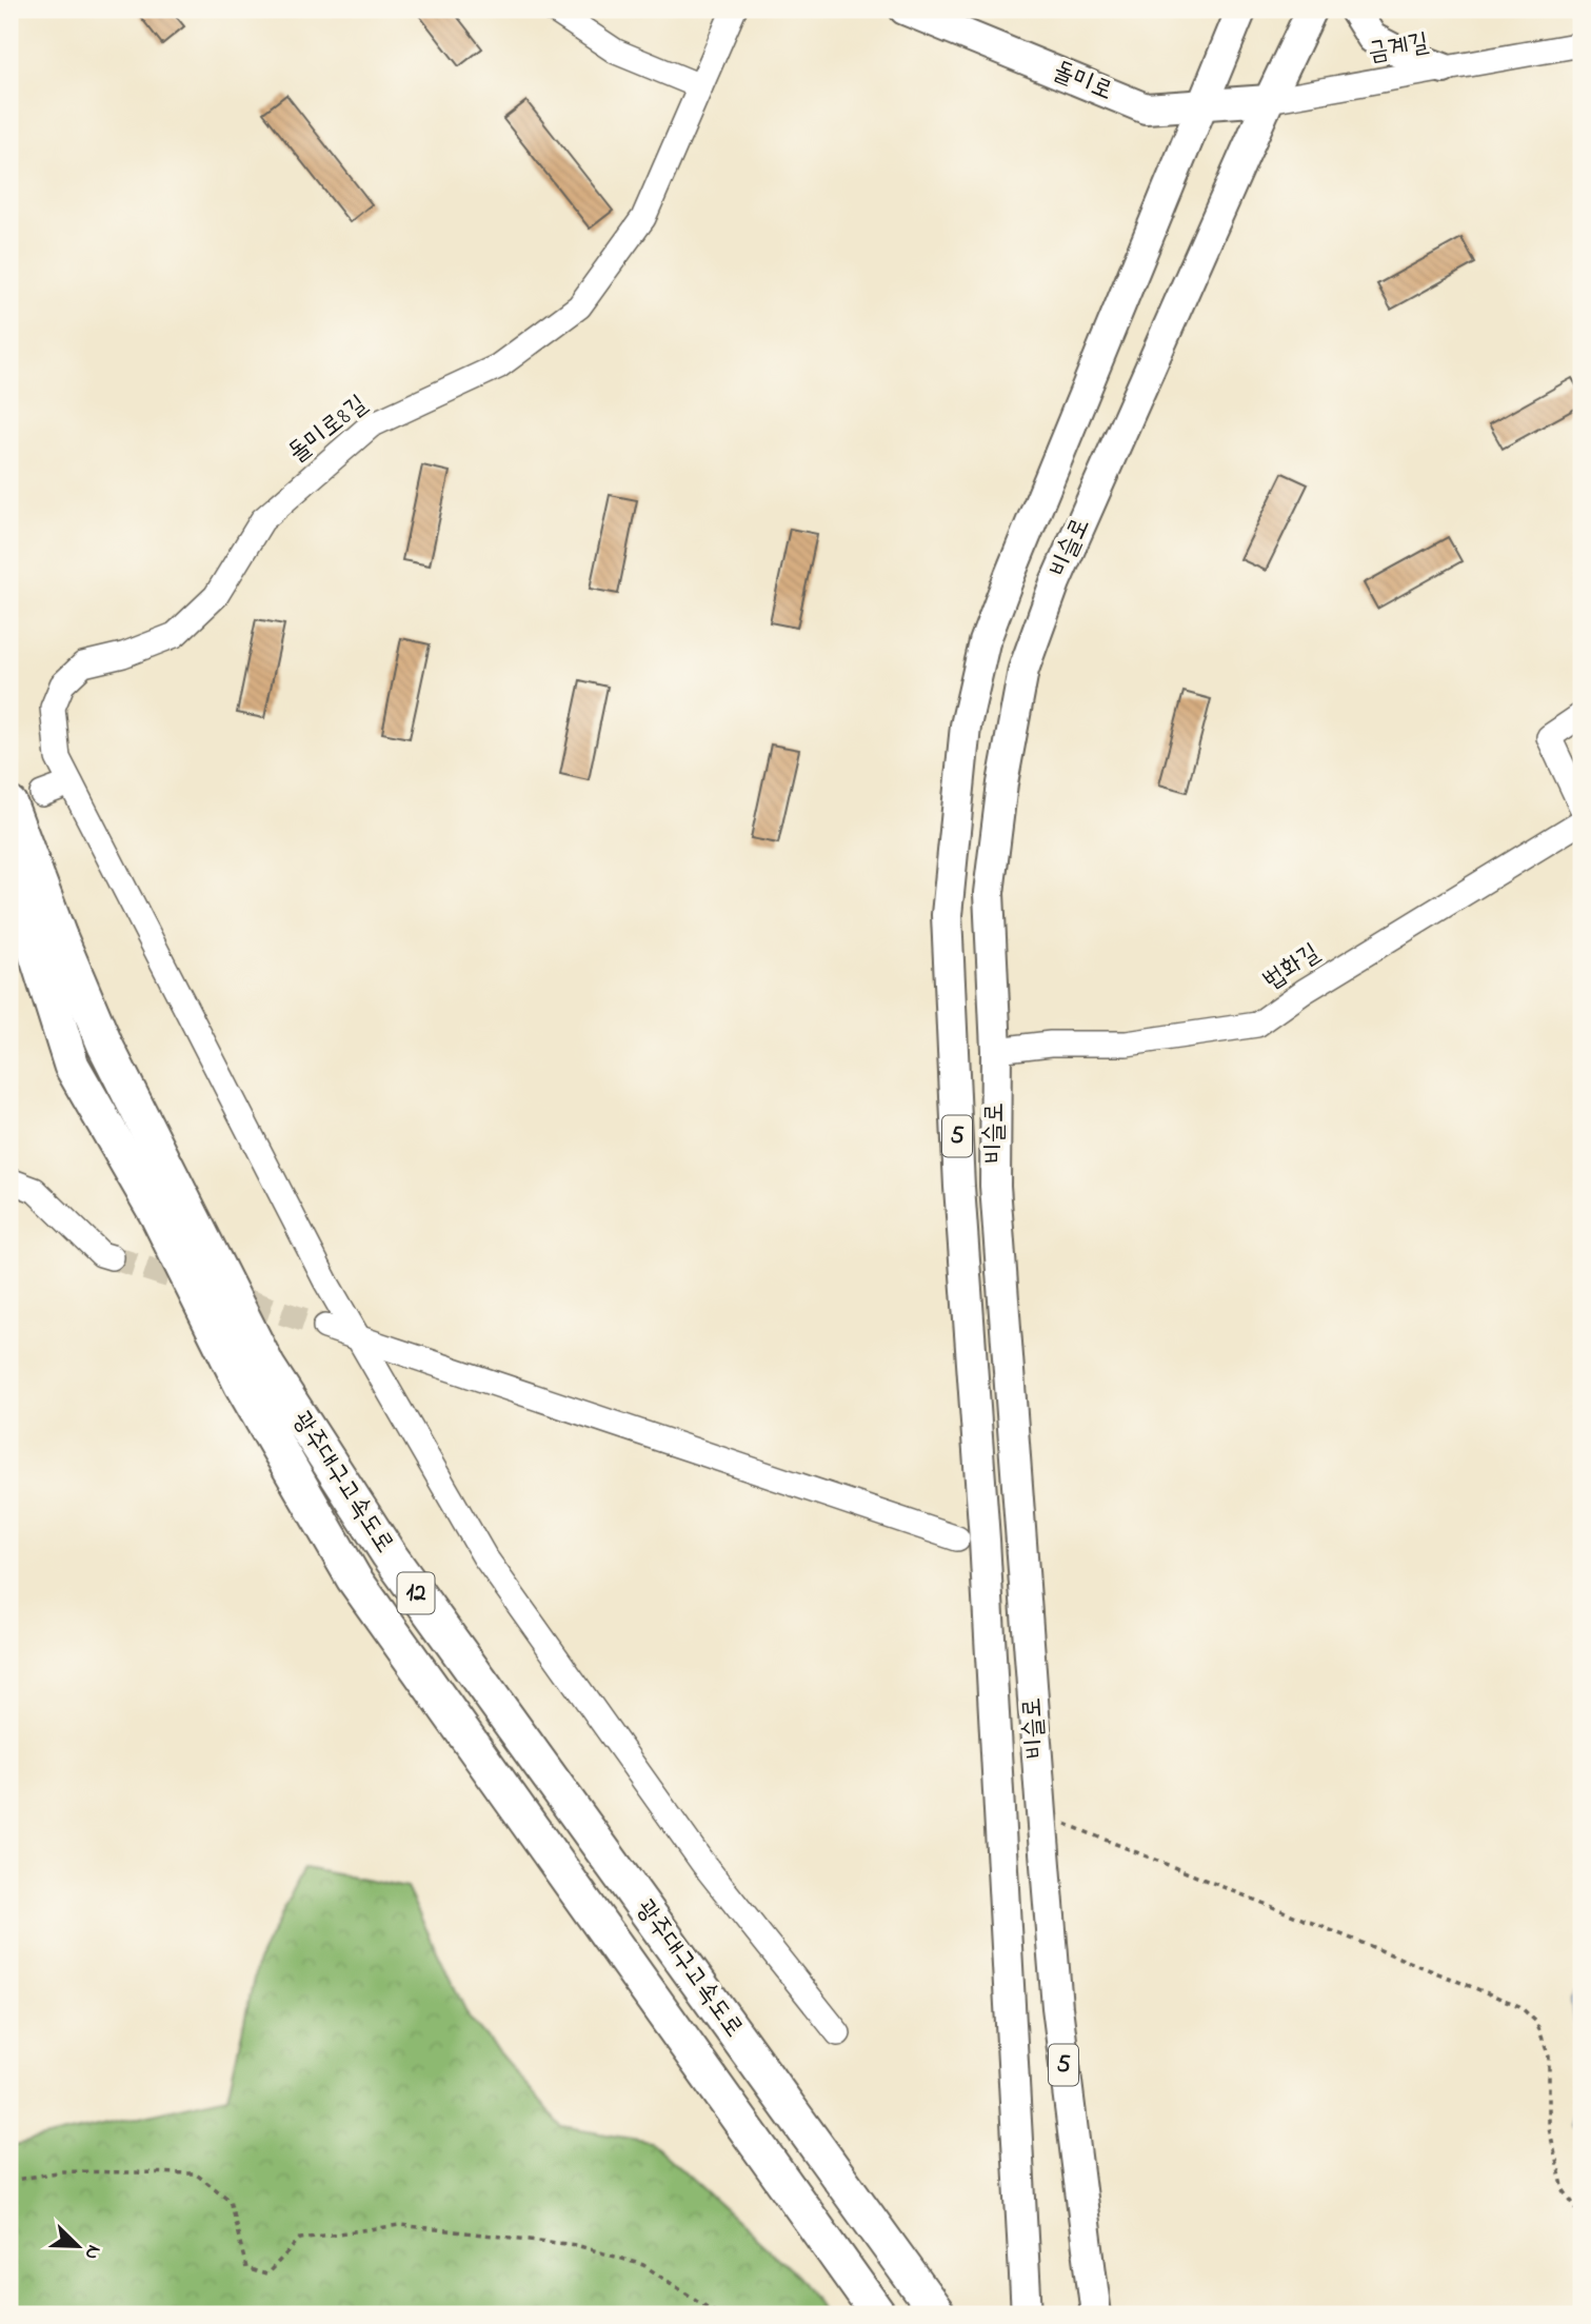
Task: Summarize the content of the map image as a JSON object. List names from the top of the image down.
{
  "streets": {
    "highway": ["광주대구고속도로", "12"],
    "main road": ["돌미로", "비슬로", "5"],
    "street": ["금계길", "돌미로8길", "법화길"]
  },
  "crossings": [
    ["금계길", "돌미로"],
    ["금계길", "비슬로"],
    ["돌미로", "비슬로"],
    ["비슬로", "법화길"]
  ],
  "north": "bottom right"
}
